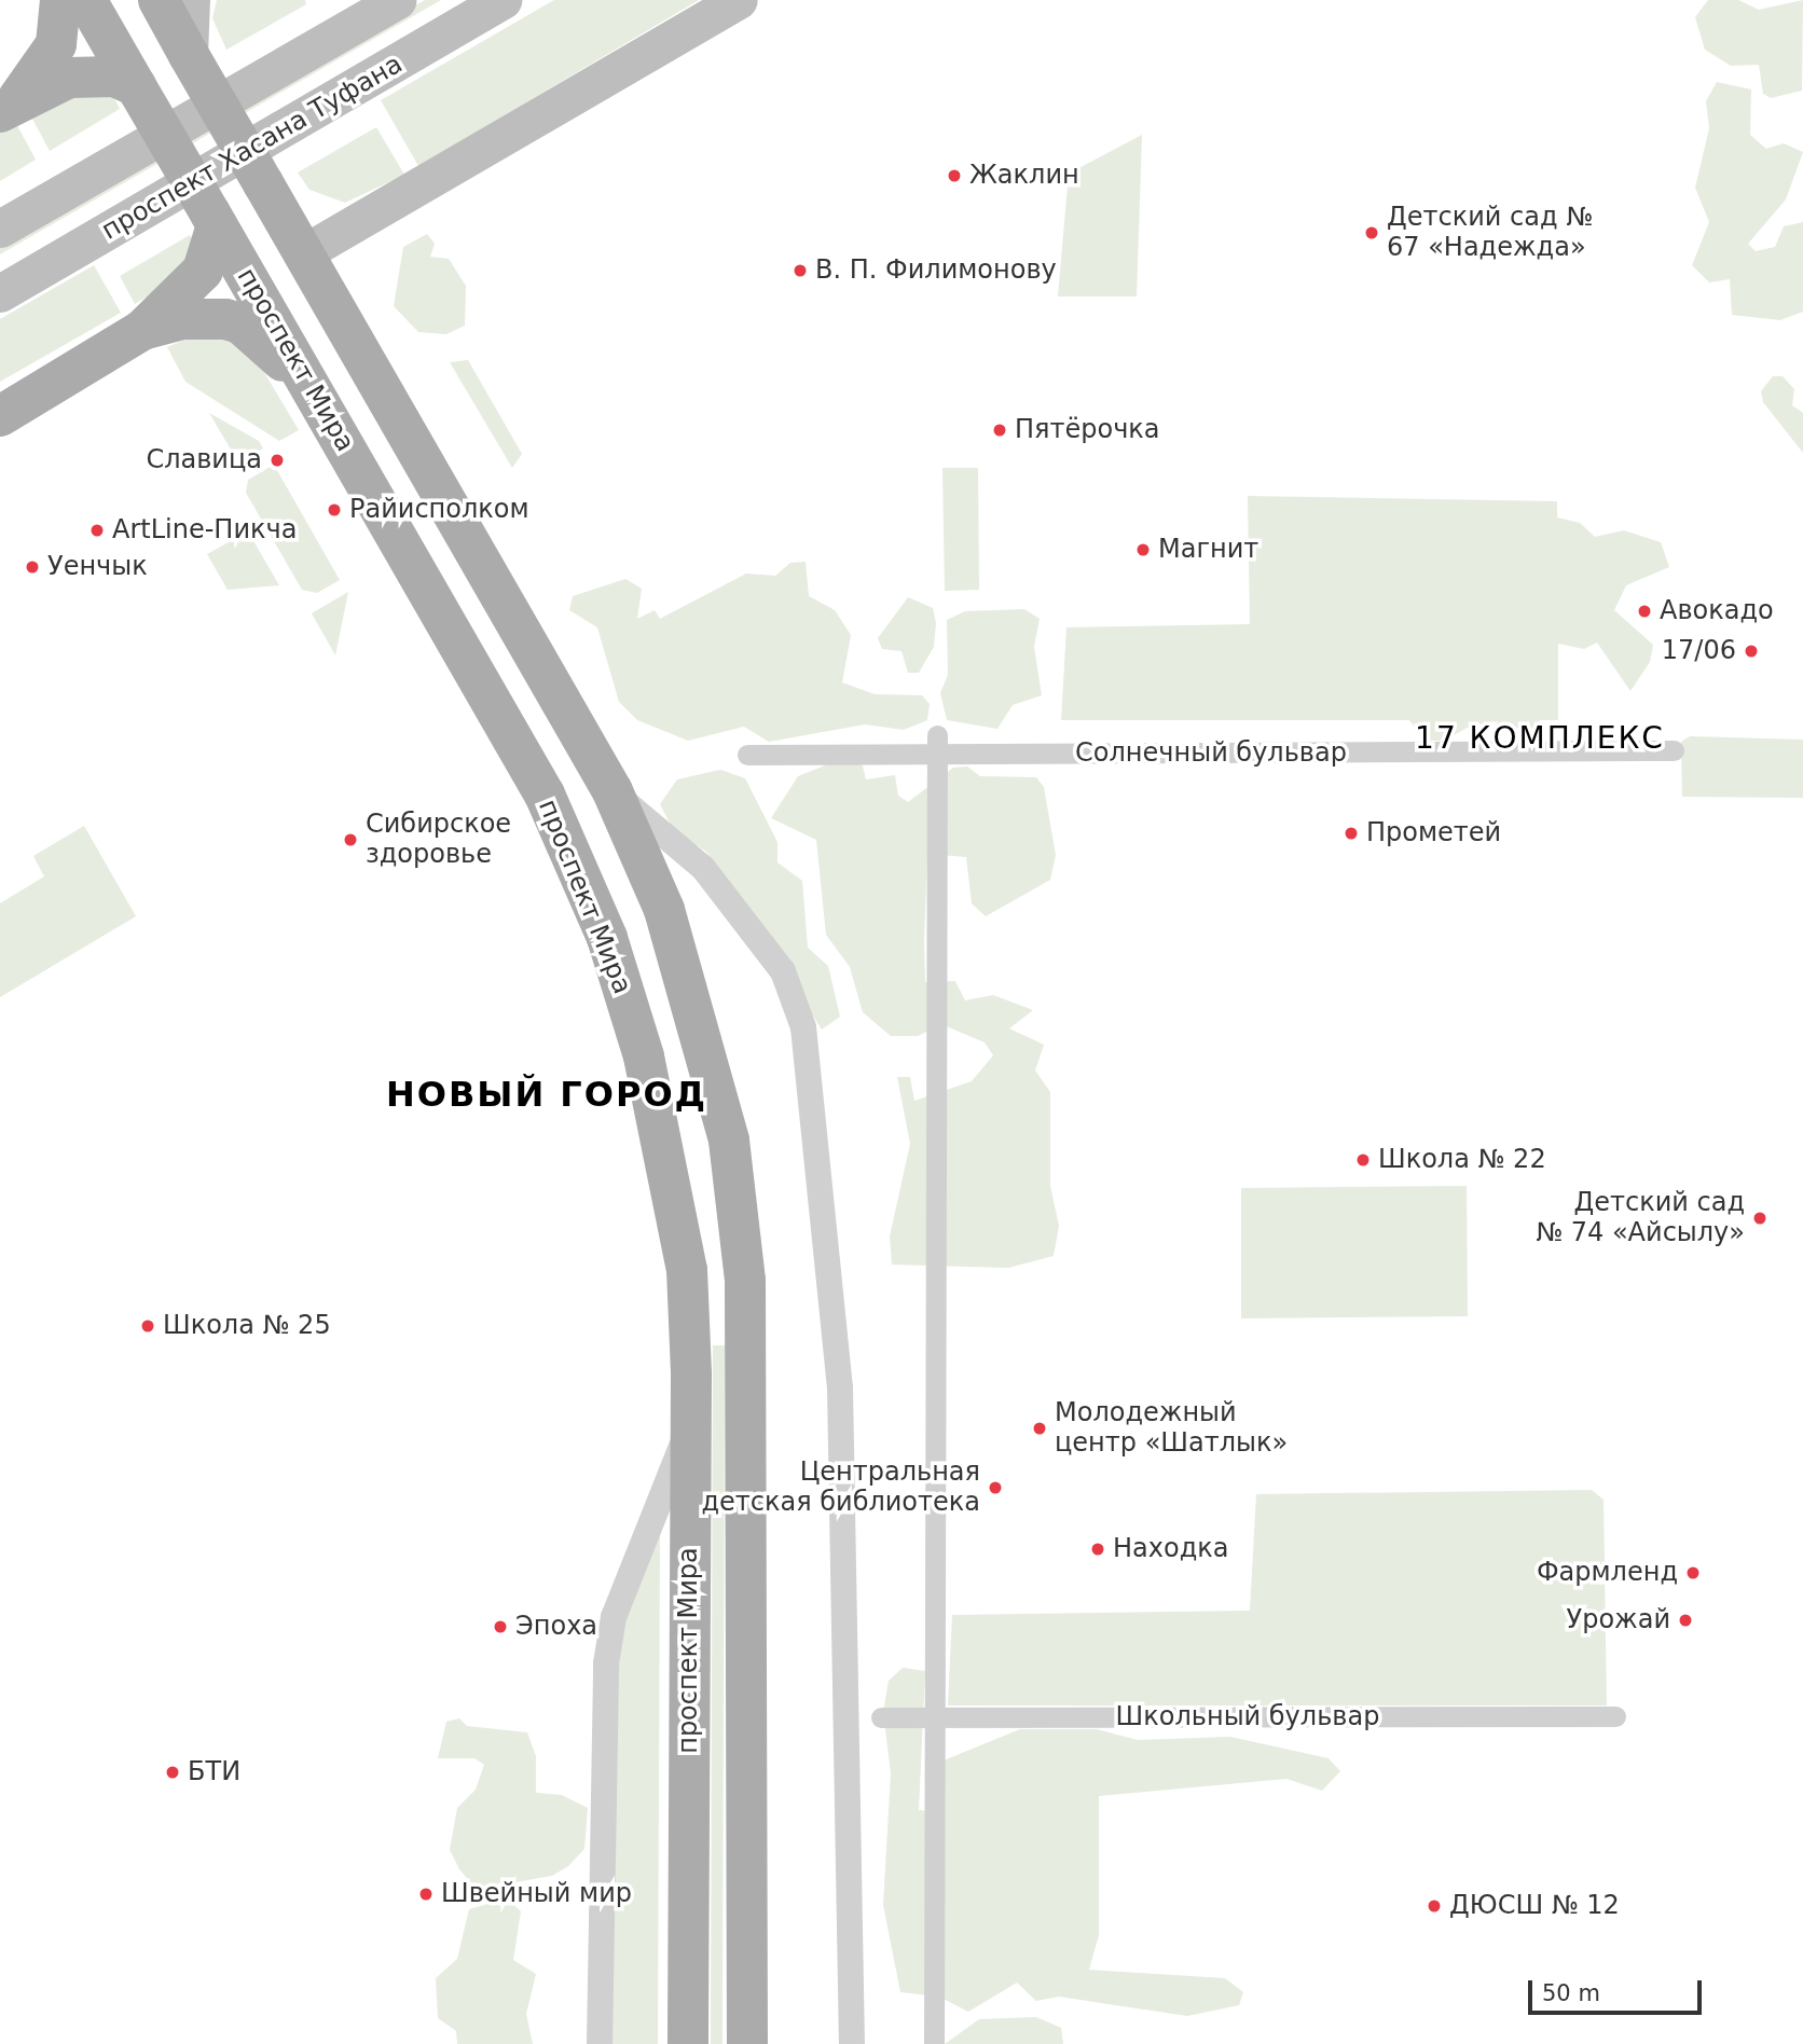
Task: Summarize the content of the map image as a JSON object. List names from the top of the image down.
{
  "streets": {
    "main road": ["проспект Хасана Туфана", "проспект Мира"],
    "street": ["Солнечный бульвар", "Школьный бульвар"]
  },
  "districts": ["17 КОМПЛЕКС", "НОВЫЙ ГОРОД"],
  "places": [
    "Жаклин",
    "Детский сад № 67 «Надежда»",
    "В. П. Филимонову",
    "Пятёрочка",
    "Славица",
    "Райисполком",
    "ArtLine-Пикча",
    "Магнит",
    "Уенчык",
    "Авокадо",
    "17/06",
    "Прометей",
    "Сибирское здоровье",
    "Школа № 22",
    "Детский сад № 74 «Айсылу»",
    "Школа № 25",
    "Молодежный центр «Шатлык»",
    "Центральная детская библиотека",
    "Находка",
    "Фармленд",
    "Урожай",
    "Эпоха",
    "БТИ",
    "Швейный мир",
    "ДЮСШ № 12"
  ],
  "scale_bar": "50 m"
}
